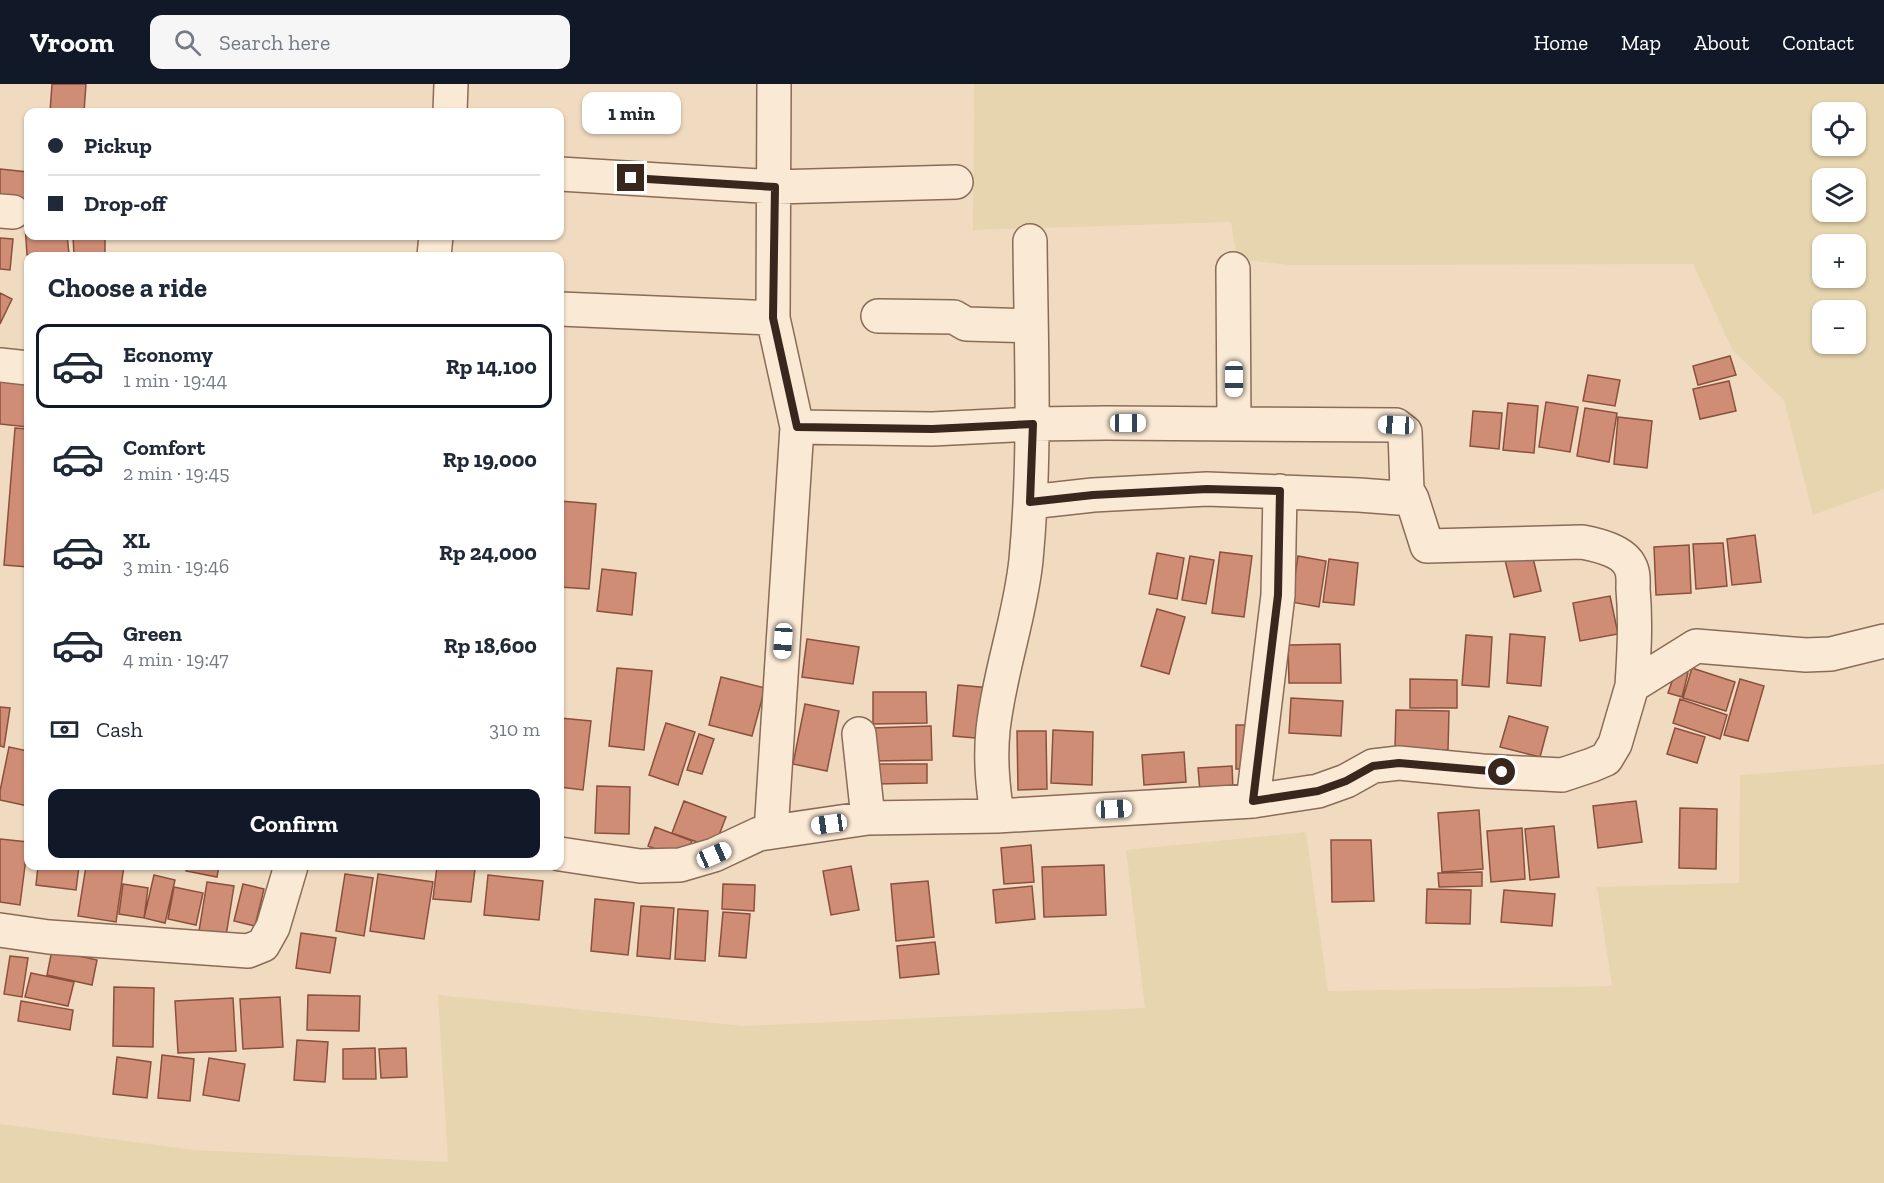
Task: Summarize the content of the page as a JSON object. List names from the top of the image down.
{
  "page": {
    "header": "Vroom",
    "search": "Search here",
    "nav": [
      "Home",
      "Map",
      "About",
      "Contact"
    ],
    "bubble": "1 min",
    "map_buttons": ["+", "−"],
    "banner": ["Pickup", "Drop-off"],
    "heading": "Choose a ride",
    "list": [
      {
        "name": "Economy",
        "note": "1 min · 19:44",
        "value": "Rp 14,100"
      },
      {
        "name": "Comfort",
        "note": "2 min · 19:45",
        "value": "Rp 19,000"
      },
      {
        "name": "XL",
        "note": "3 min · 19:46",
        "value": "Rp 24,000"
      },
      {
        "name": "Green",
        "note": "4 min · 19:47",
        "value": "Rp 18,600"
      }
    ],
    "pay": ["Cash", "310 m"],
    "buttons": "Confirm"
  }
}
